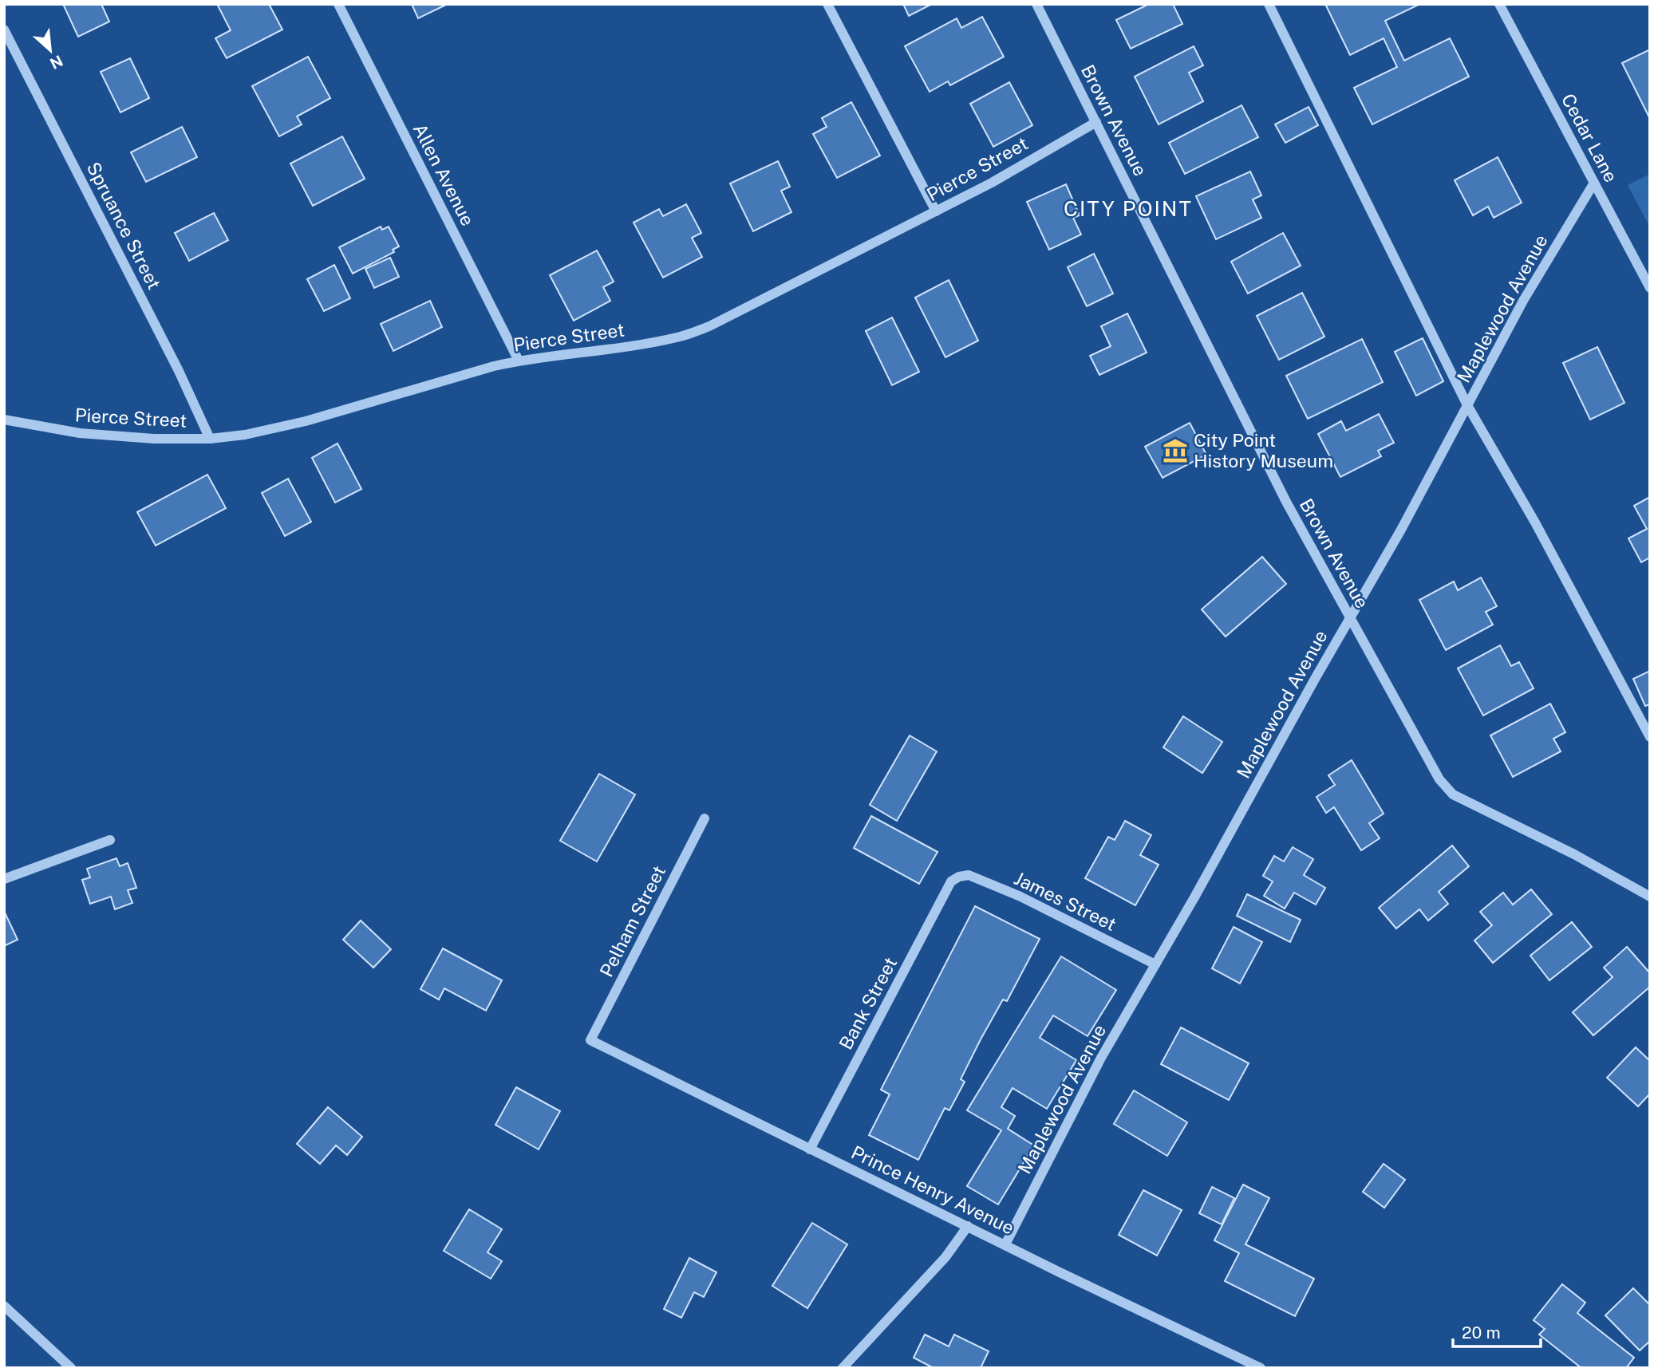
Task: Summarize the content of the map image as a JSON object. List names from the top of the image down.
{
  "streets": {
    "street": [
      "Brown Avenue",
      "Cedar Lane",
      "Pierce Street",
      "Allen Avenue",
      "Spruance Street",
      "Maplewood Avenue",
      "James Street",
      "Pelham Street",
      "Bank Street",
      "Prince Henry Avenue"
    ]
  },
  "crossings": [
    ["Brown Avenue", "Pierce Street"],
    ["Brown Avenue", "Maplewood Avenue"],
    ["Cedar Lane", "Maplewood Avenue"],
    ["Pierce Street", "Allen Avenue"],
    ["Pierce Street", "Spruance Street"],
    ["Maplewood Avenue", "James Street"],
    ["Maplewood Avenue", "Prince Henry Avenue"],
    ["James Street", "Bank Street"],
    ["Pelham Street", "Prince Henry Avenue"],
    ["Bank Street", "Prince Henry Avenue"]
  ],
  "districts": ["CITY POINT"],
  "places": {
    "museum": ["City Point History Museum"]
  },
  "scale_bar": "20 m",
  "north": "bottom right"
}
